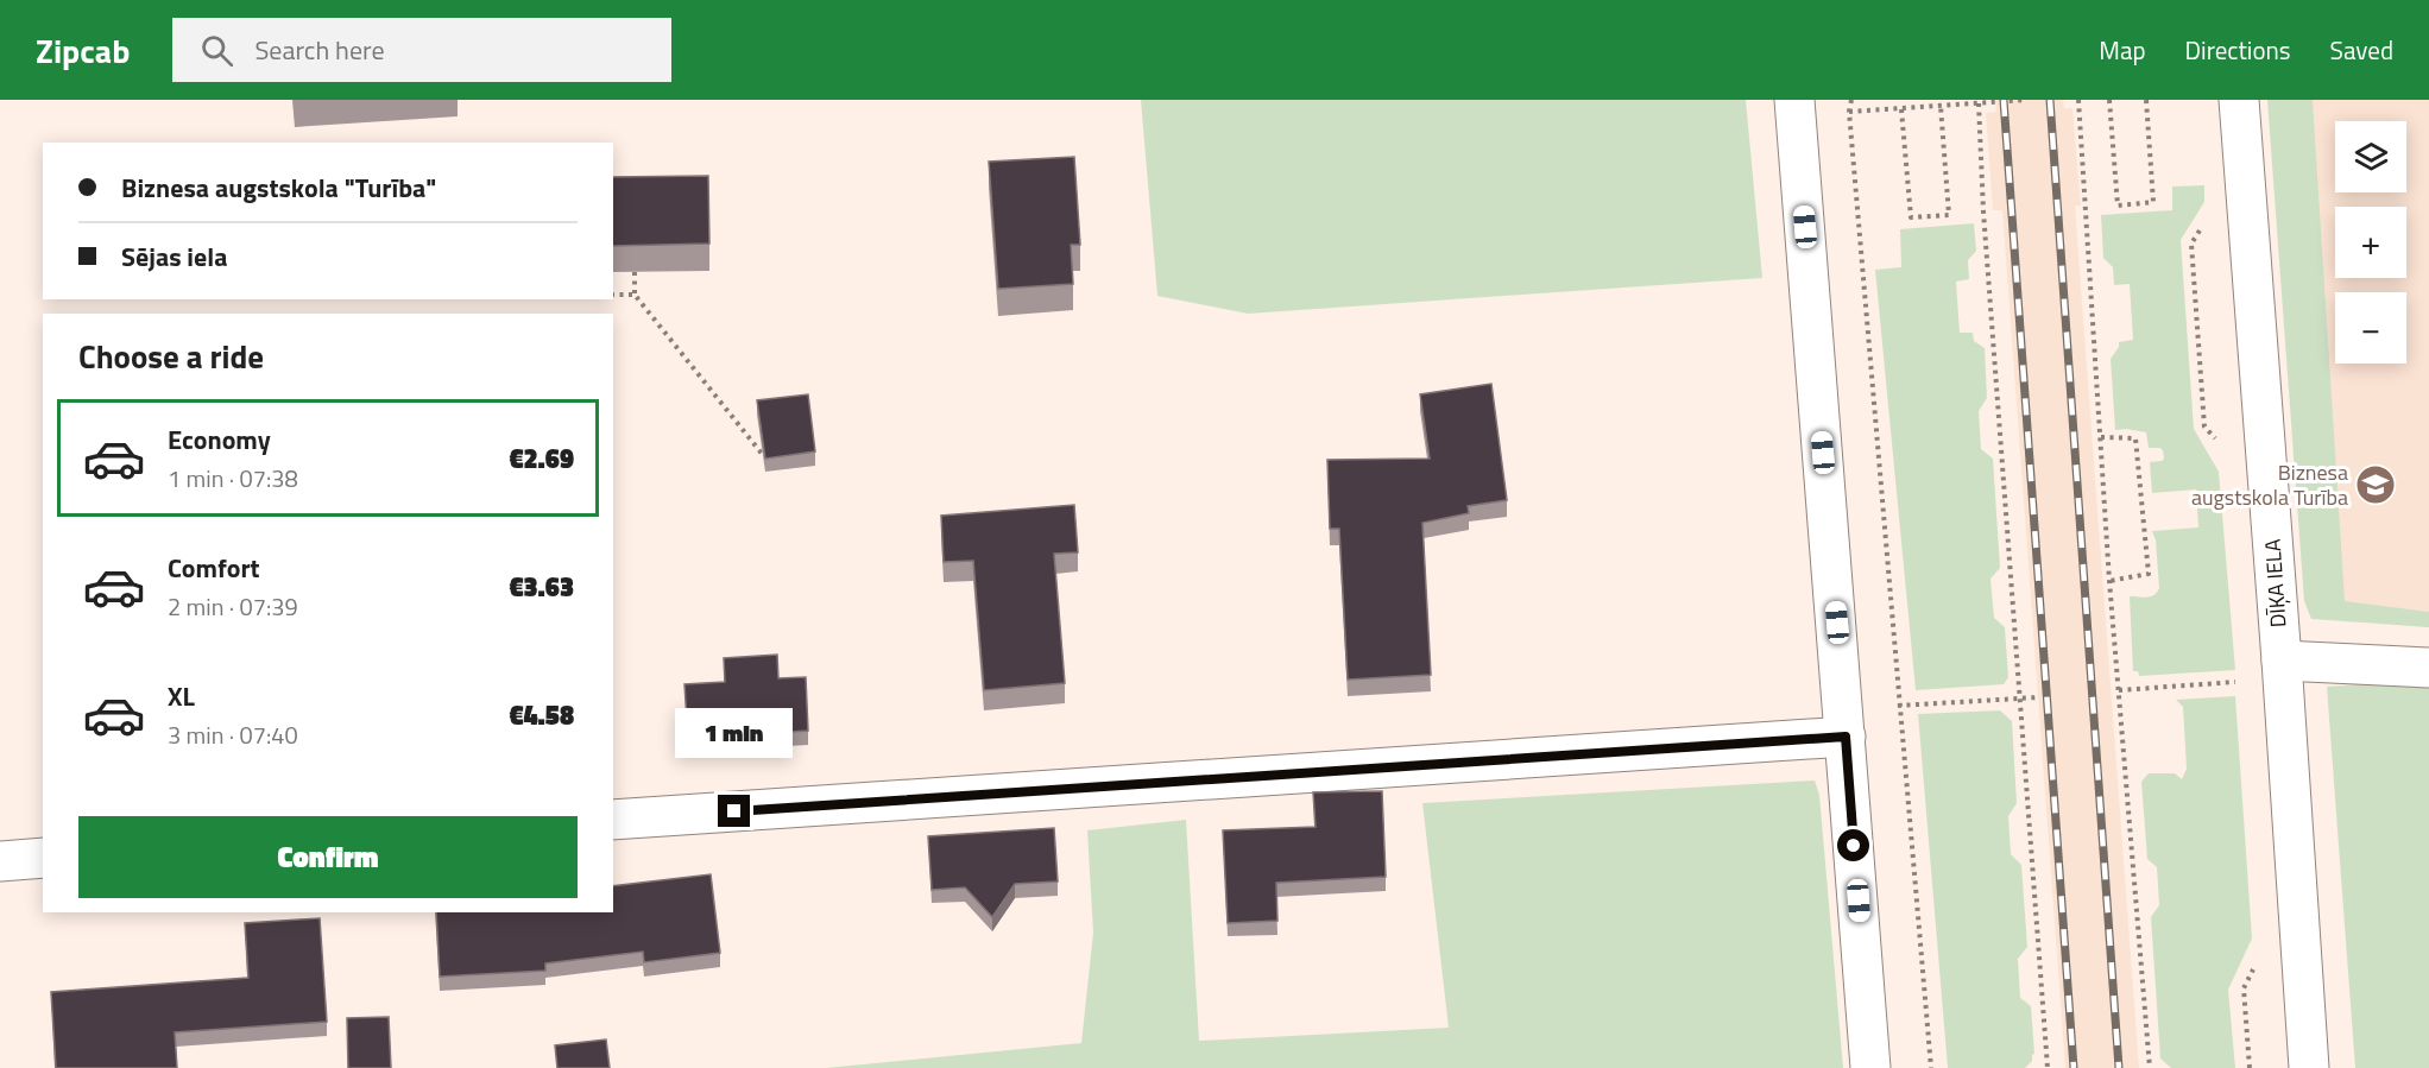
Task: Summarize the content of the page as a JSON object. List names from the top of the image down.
{
  "streets": {
    "street": ["DĪĶA IELA"]
  },
  "places": {
    "school or university": ["Biznesa augstskola Turība"]
  },
  "page": {
    "header": "Zipcab",
    "search": "Search here",
    "nav": ["Map", "Directions", "Saved"],
    "map_buttons": ["+", "−"],
    "banner": ["Biznesa augstskola \"Turība\"", "Sējas iela"],
    "heading": "Choose a ride",
    "list": [
      {
        "name": "Economy",
        "note": "1 min · 07:38",
        "value": "€2.69"
      },
      {
        "name": "Comfort",
        "note": "2 min · 07:39",
        "value": "€3.63"
      },
      {
        "name": "XL",
        "note": "3 min · 07:40",
        "value": "€4.58"
      }
    ],
    "bubble": "1 min",
    "buttons": "Confirm"
  }
}
